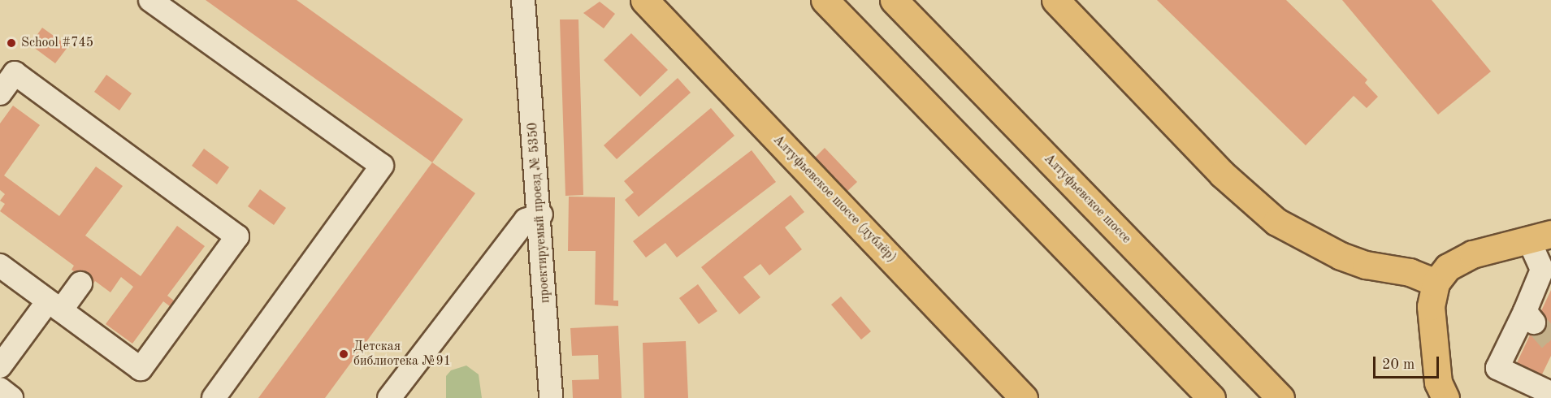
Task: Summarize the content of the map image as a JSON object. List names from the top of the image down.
{
  "streets": {
    "main road": ["Алтуфьевское шоссе (дублёр)", "Алтуфьевское шоссе"],
    "street": ["проектируемый проезд № 5350"]
  },
  "places": ["School #745", "Детская библиотека №91"],
  "scale_bar": "20 m"
}
